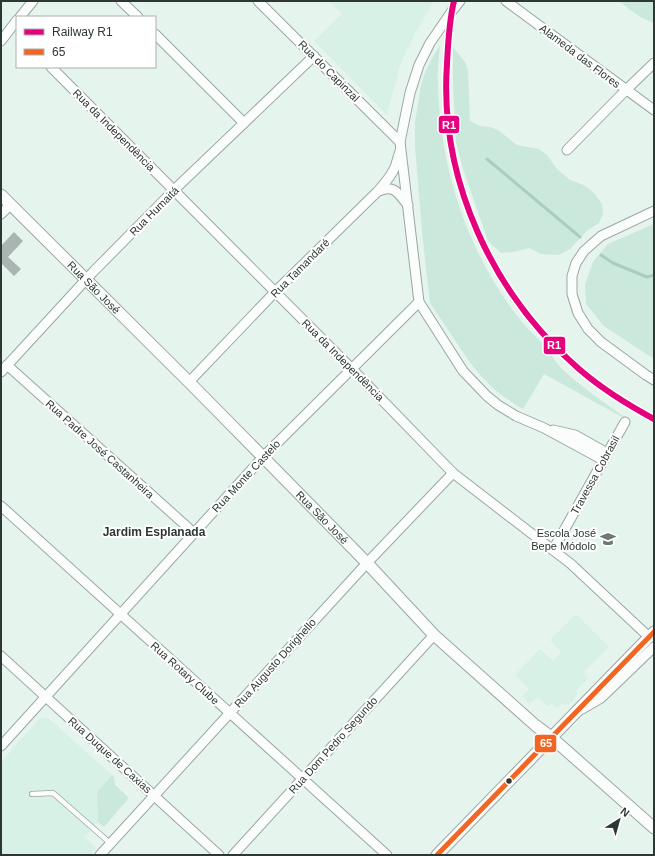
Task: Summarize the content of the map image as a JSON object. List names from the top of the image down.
{
  "streets": {
    "street": [
      "Alameda das Flores",
      "Rua do Capinzal",
      "Rua da Independência",
      "Rua Humaitá",
      "Rua Tamandaré",
      "Rua São José",
      "Rua Padre José Castanheira",
      "Travessa Cobrasil",
      "Rua Monte Castelo",
      "Rua Augusto Dorighello",
      "Rua Rotary Clube",
      "Rua Dom Pedro Segundo",
      "Rua Duque de Caxias"
    ]
  },
  "crossings": [
    ["Rua do Capinzal", "Rua Humaitá"],
    ["Rua do Capinzal", "Rua Tamandaré"],
    ["Rua da Independência", "Rua Humaitá"],
    ["Rua da Independência", "Rua Tamandaré"],
    ["Rua da Independência", "Travessa Cobrasil"],
    ["Rua da Independência", "Rua Monte Castelo"],
    ["Rua da Independência", "Rua Augusto Dorighello"],
    ["Rua Humaitá", "Rua São José"],
    ["Rua Humaitá", "Rua Padre José Castanheira"],
    ["Rua Tamandaré", "Rua São José"],
    ["Rua São José", "Rua Monte Castelo"],
    ["Rua São José", "Rua Augusto Dorighello"],
    ["Rua São José", "Rua Dom Pedro Segundo"],
    ["Rua Padre José Castanheira", "Rua Monte Castelo"],
    ["Rua Monte Castelo", "Rua Rotary Clube"],
    ["Rua Monte Castelo", "Rua Duque de Caxias"],
    ["Rua Augusto Dorighello", "Rua Rotary Clube"],
    ["Rua Augusto Dorighello", "Rua Duque de Caxias"],
    ["Rua Rotary Clube", "Rua Dom Pedro Segundo"]
  ],
  "districts": ["Jardim Esplanada"],
  "places": {
    "school or university": ["Escola José Bepe Módolo"]
  },
  "lines": ["rail line R1", "transit line 65"],
  "legend": ["Railway R1", "65"],
  "north": "top right"
}
